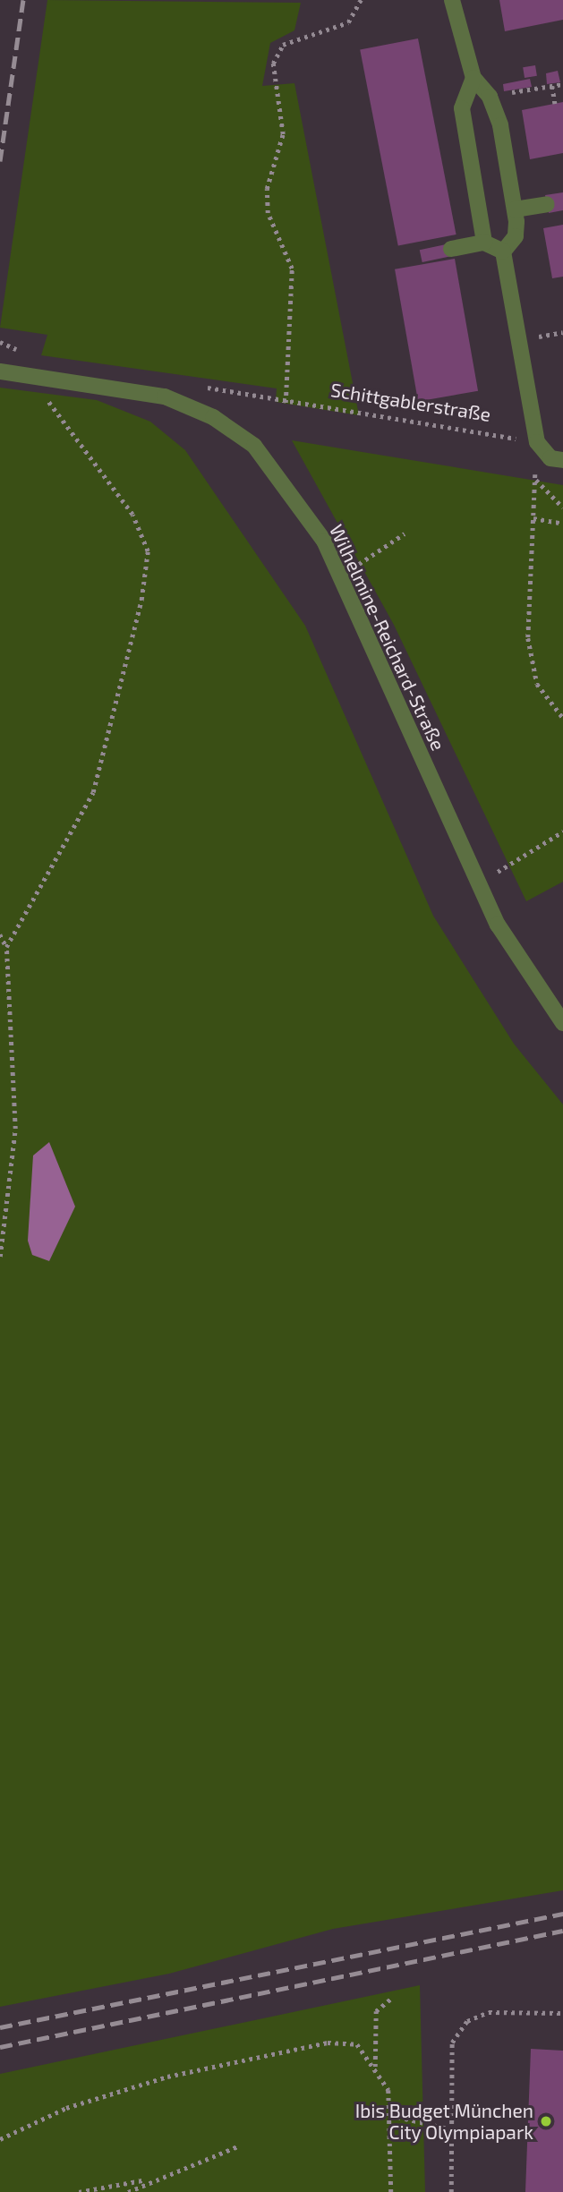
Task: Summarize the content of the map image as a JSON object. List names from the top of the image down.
{
  "streets": {
    "street": ["Wilhelmine-Reichard-Straße"],
    "path": ["Schittgablerstraße"]
  },
  "places": ["Ibis Budget München City Olympiapark"]
}
